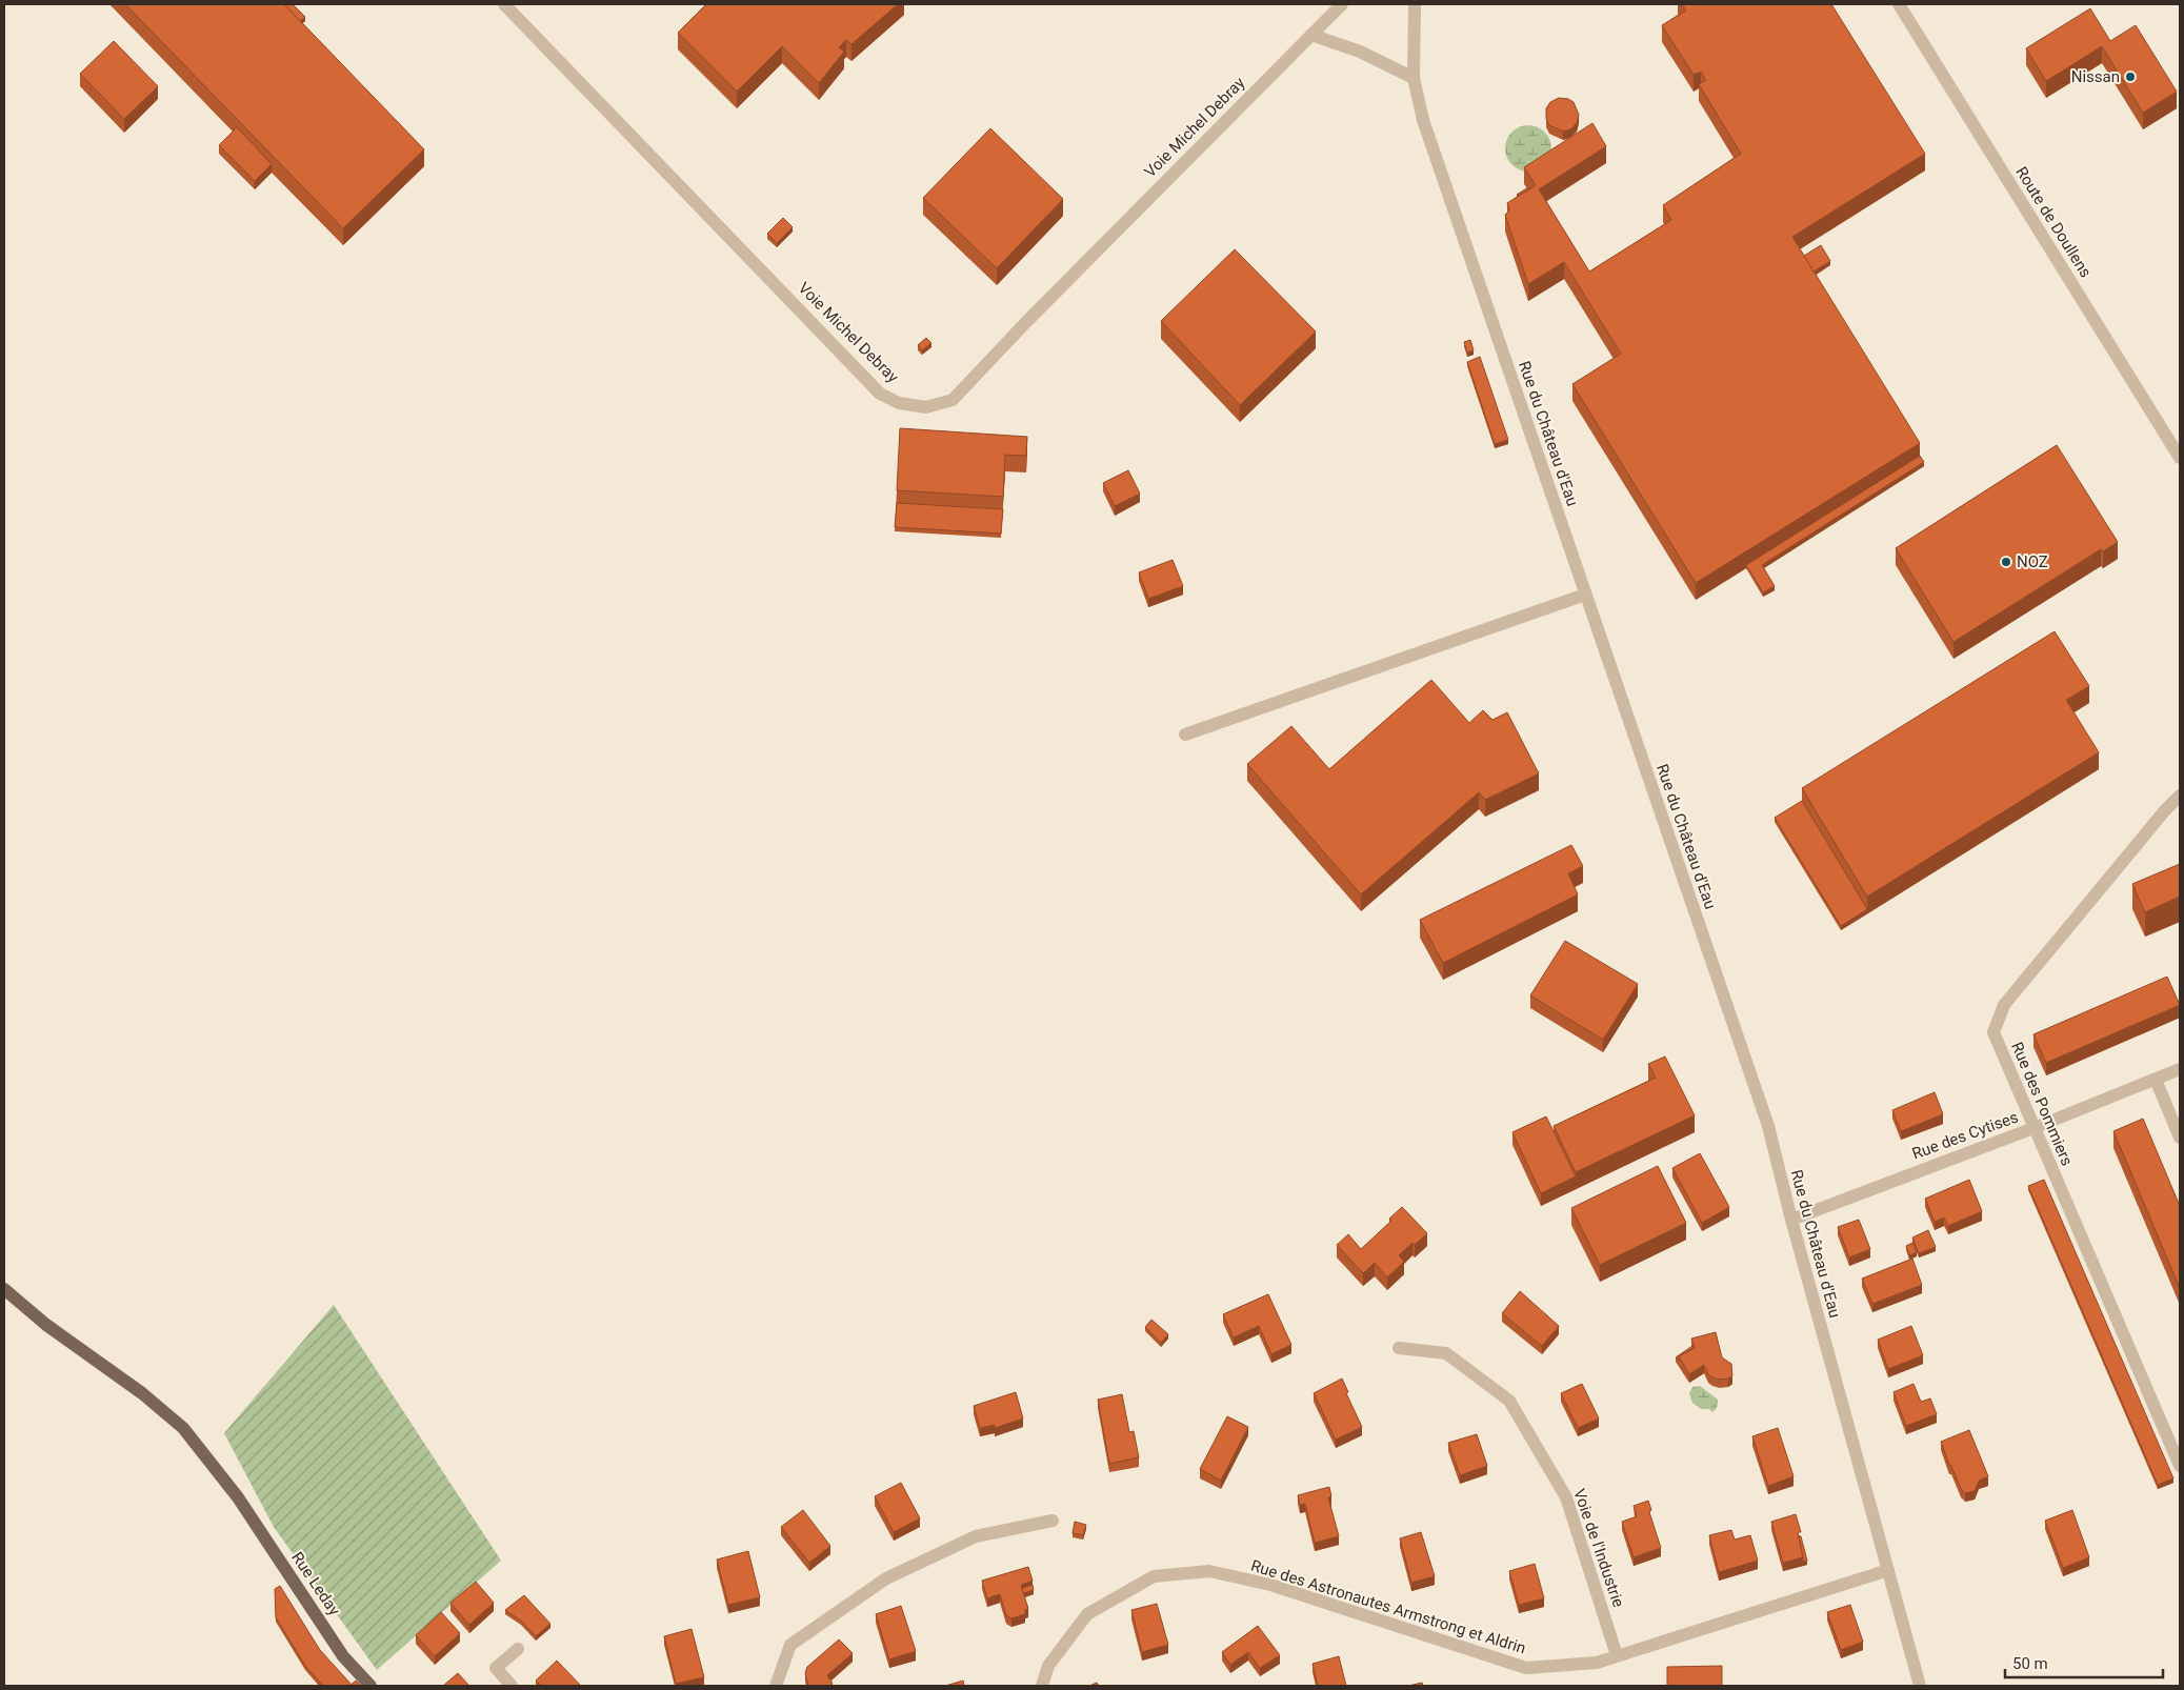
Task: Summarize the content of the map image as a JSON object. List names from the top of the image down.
{
  "streets": {
    "main road": ["Rue Leday"],
    "street": [
      "Voie Michel Debray",
      "Route de Doullens",
      "Rue du Château d'Eau",
      "Rue des Pommiers",
      "Rue des Cytises",
      "Voie de l'Industrie",
      "Rue des Astronautes Armstrong et Aldrin"
    ]
  },
  "crossings": [
    ["Rue du Château d'Eau", "Rue des Cytises"],
    ["Rue du Château d'Eau", "Rue des Astronautes Armstrong et Aldrin"],
    ["Rue des Pommiers", "Rue des Cytises"],
    ["Voie de l'Industrie", "Rue des Astronautes Armstrong et Aldrin"]
  ],
  "places": ["Nissan", "NOZ"],
  "scale_bar": "50 m"
}
